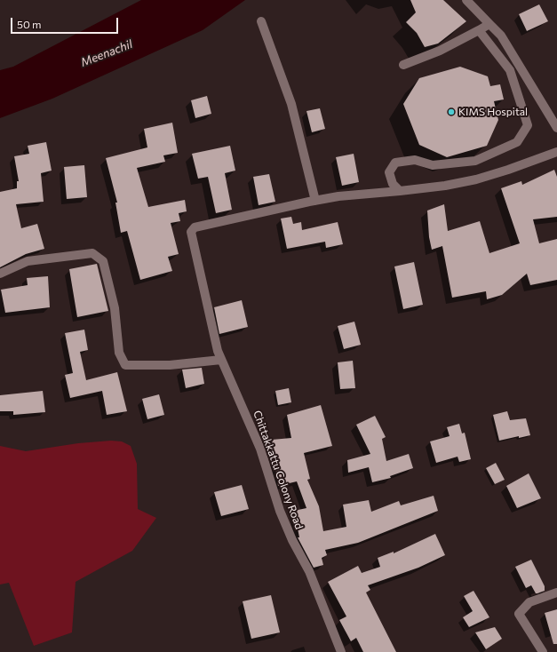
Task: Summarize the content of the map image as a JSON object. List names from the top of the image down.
{
  "streets": {
    "street": ["Chittakkattu Colony Road"]
  },
  "water": ["Meenachil"],
  "places": ["KIMS Hospital"],
  "scale_bar": "50 m"
}
